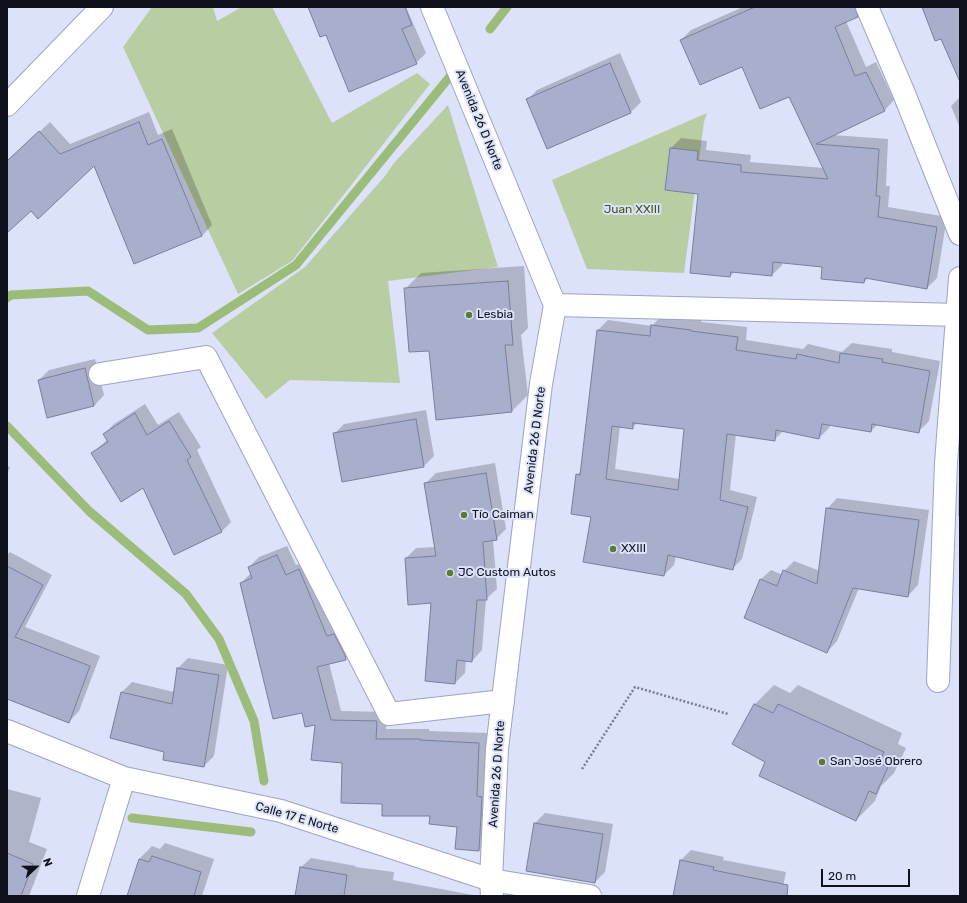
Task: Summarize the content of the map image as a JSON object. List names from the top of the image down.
{
  "streets": {
    "street": ["Avenida 26 D Norte", "Calle 17 E Norte"]
  },
  "crossings": [
    ["Avenida 26 D Norte", "Calle 17 E Norte"]
  ],
  "parks": ["Juan XXIII"],
  "places": [
    "Lesbia",
    "Tío Caiman",
    "XXIII",
    "JC Custom Autos",
    "San José Obrero"
  ],
  "scale_bar": "20 m",
  "north": "right"
}
